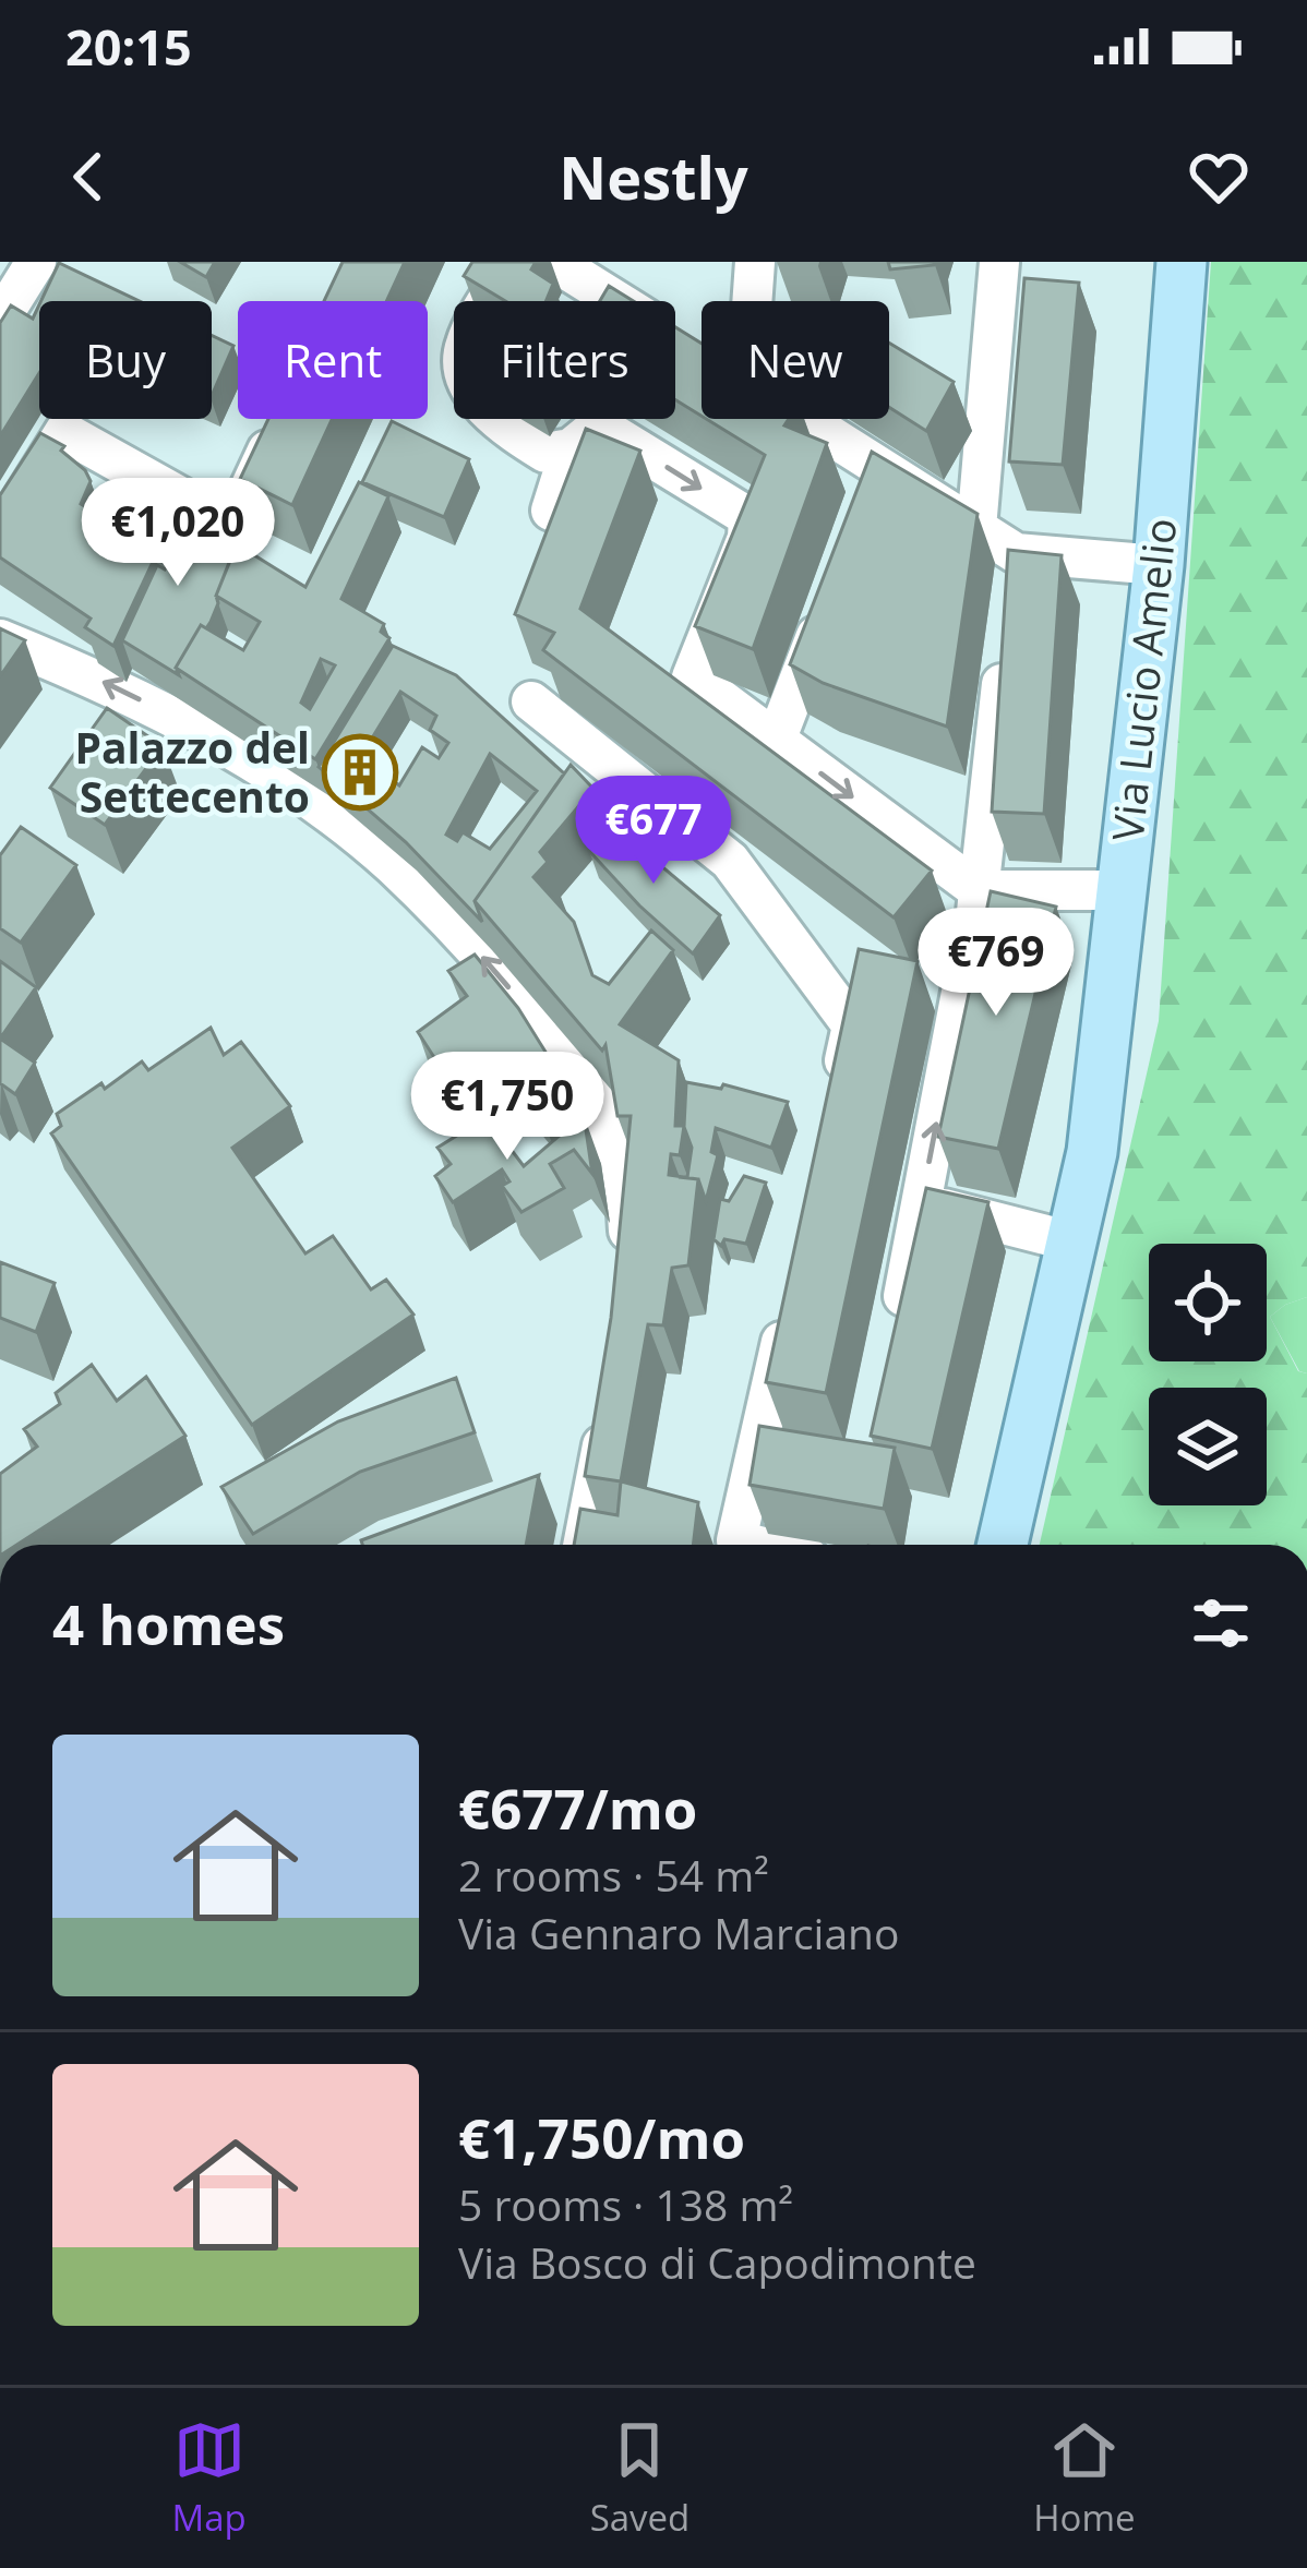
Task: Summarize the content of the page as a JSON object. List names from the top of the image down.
{
  "streets": {
    "main road": ["Via Lucio Amelio"]
  },
  "places": {
    "building": ["Palazzo del Settecento"]
  },
  "page": {
    "status": "20:15",
    "header": "Nestly",
    "chip": [
      "Buy",
      "Rent",
      "Filters",
      "New"
    ],
    "price": [
      "€1,020",
      "€677",
      "€769",
      "€1,750"
    ],
    "heading": "4 homes",
    "list": [
      {
        "name": "€677/mo",
        "note": "2 rooms · 54 m² · Via Gennaro Marciano"
      },
      {
        "name": "€1,750/mo",
        "note": "5 rooms · 138 m² · Via Bosco di Capodimonte"
      }
    ],
    "tabs": ["Map", "Saved", "Home"]
  }
}
